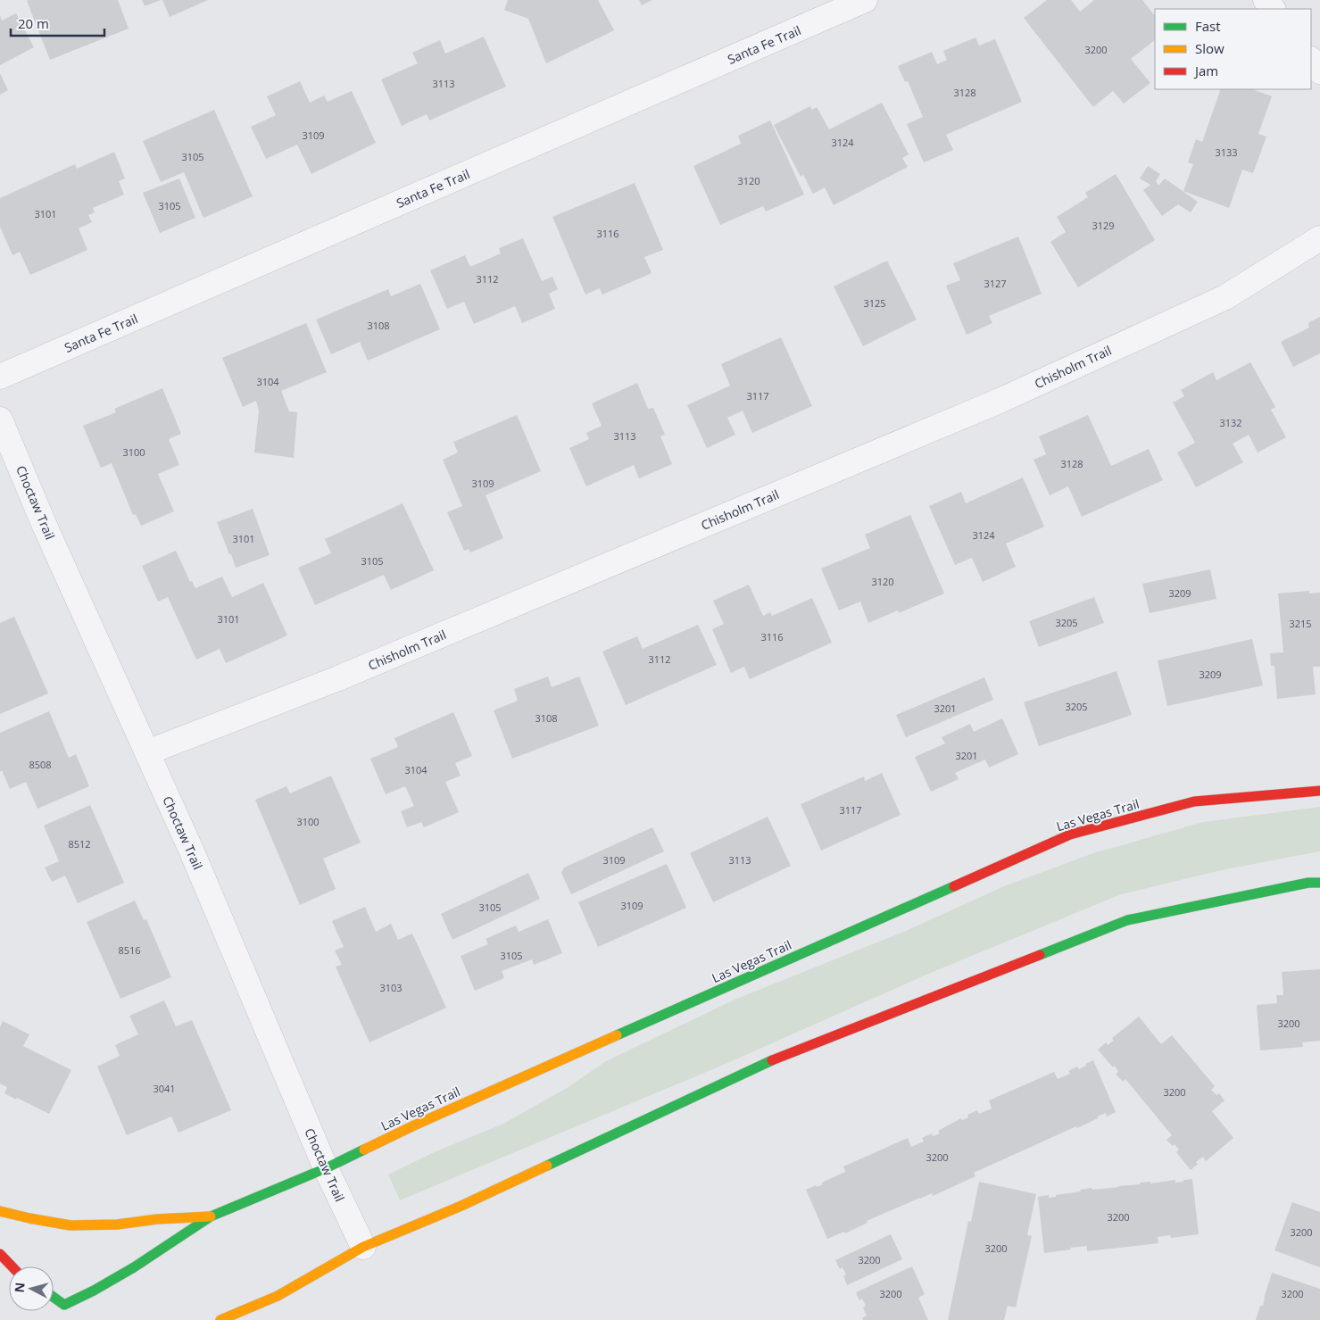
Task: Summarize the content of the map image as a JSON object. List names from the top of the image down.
{
  "streets": {
    "main road": ["Las Vegas Trail"],
    "street": ["Santa Fe Trail", "Chisholm Trail", "Choctaw Trail"]
  },
  "crossings": [
    ["Chisholm Trail", "Choctaw Trail"],
    ["Choctaw Trail", "Las Vegas Trail"]
  ],
  "house_numbers": [
    "3200",
    "3113",
    "3128",
    "3109",
    "3124",
    "3133",
    "3105",
    "3120",
    "3105",
    "3101",
    "3129",
    "3116",
    "3112",
    "3127",
    "3125",
    "3108",
    "3104",
    "3117",
    "3132",
    "3113",
    "3100",
    "3128",
    "3109",
    "3124",
    "3101",
    "3105",
    "3120",
    "3209",
    "3101",
    "3205",
    "3215",
    "3116",
    "3112",
    "3209",
    "3205",
    "3201",
    "3108",
    "3201",
    "8508",
    "3104",
    "3117",
    "3100",
    "8512",
    "3109",
    "3113",
    "3109",
    "3105",
    "8516",
    "3105",
    "3103",
    "3200",
    "3041",
    "3200",
    "3200",
    "3200",
    "3200",
    "3200",
    "3200",
    "3200",
    "3200"
  ],
  "legend": ["Fast", "Slow", "Jam"],
  "scale_bar": "20 m",
  "north": "left"
}
